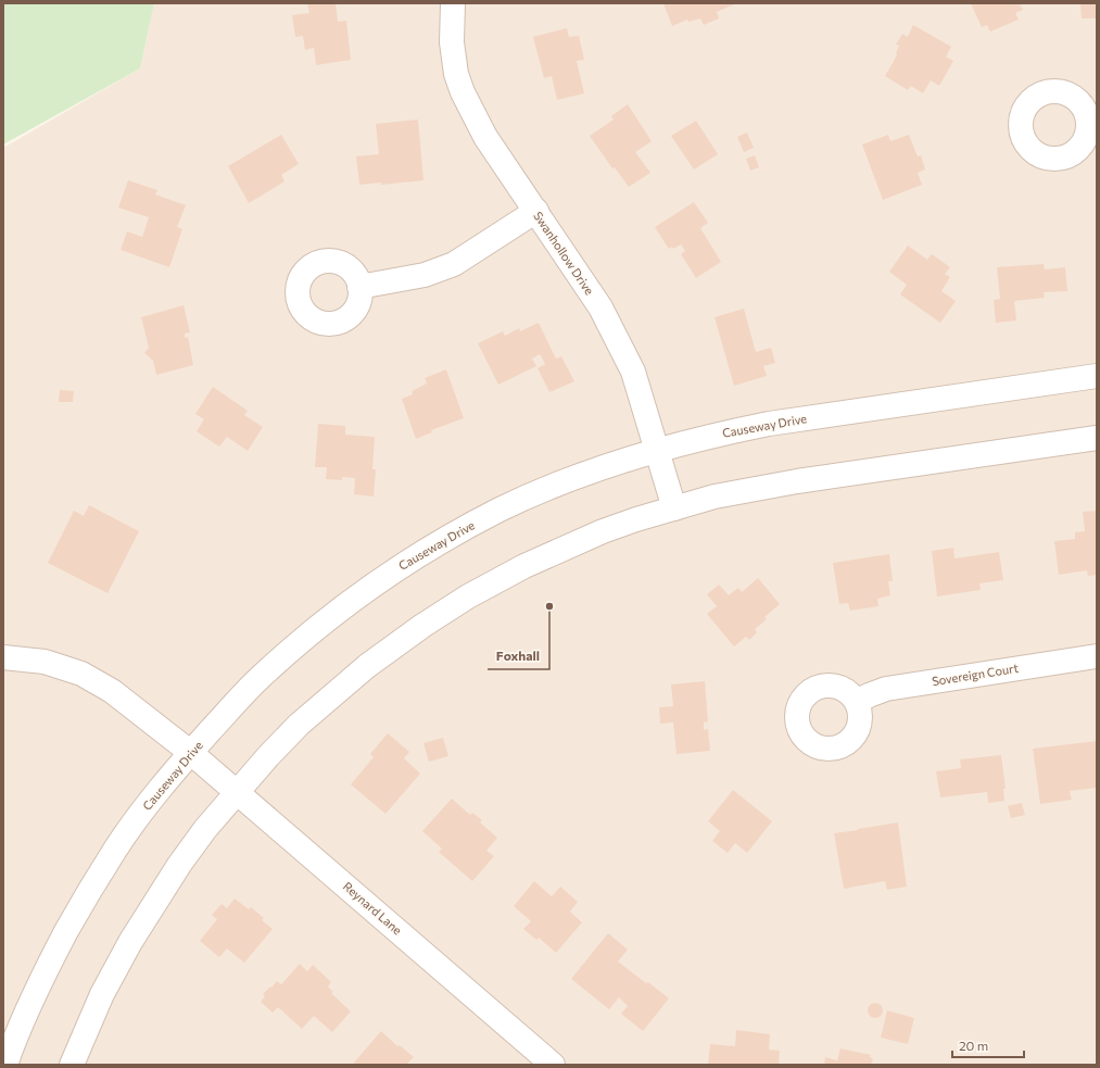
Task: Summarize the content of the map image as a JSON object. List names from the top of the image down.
{
  "streets": {
    "street": [
      "Swanhollow Drive",
      "Causeway Drive",
      "Sovereign Court",
      "Reynard Lane"
    ]
  },
  "crossings": [
    ["Swanhollow Drive", "Causeway Drive"],
    ["Causeway Drive", "Reynard Lane"]
  ],
  "places": ["Foxhall"],
  "scale_bar": "20 m"
}
